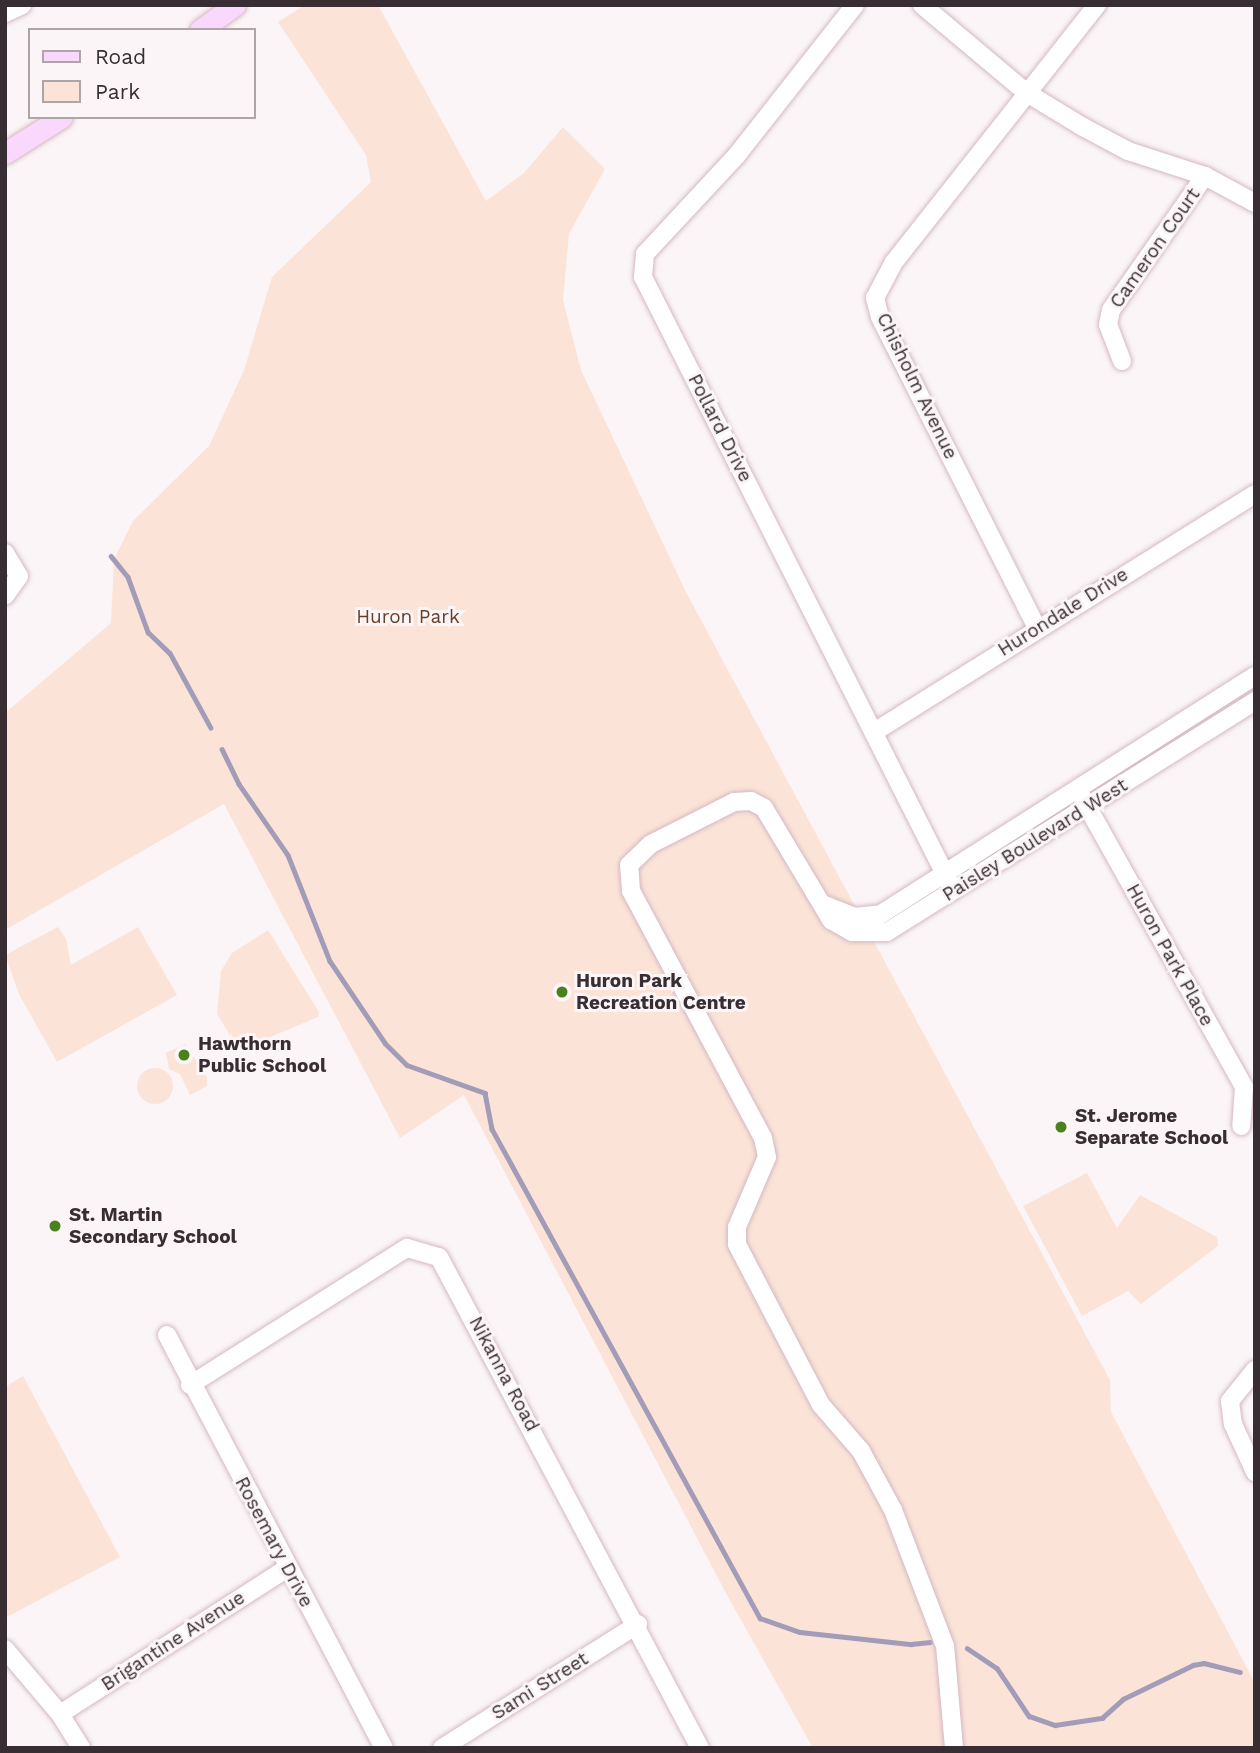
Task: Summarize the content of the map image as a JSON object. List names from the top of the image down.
{
  "streets": {
    "street": [
      "Cameron Court",
      "Chisholm Avenue",
      "Pollard Drive",
      "Hurondale Drive",
      "Paisley Boulevard West",
      "Huron Park Place",
      "Nikanna Road",
      "Rosemary Drive",
      "Brigantine Avenue",
      "Sami Street"
    ]
  },
  "crossings": [
    ["Chisholm Avenue", "Hurondale Drive"],
    ["Pollard Drive", "Hurondale Drive"],
    ["Pollard Drive", "Paisley Boulevard West"],
    ["Paisley Boulevard West", "Huron Park Place"],
    ["Nikanna Road", "Rosemary Drive"],
    ["Nikanna Road", "Sami Street"],
    ["Rosemary Drive", "Brigantine Avenue"]
  ],
  "parks": ["Huron Park"],
  "places": [
    "Huron Park Recreation Centre",
    "Hawthorn Public School",
    "St. Jerome Separate School",
    "St. Martin Secondary School"
  ],
  "legend": ["Road", "Park"]
}
